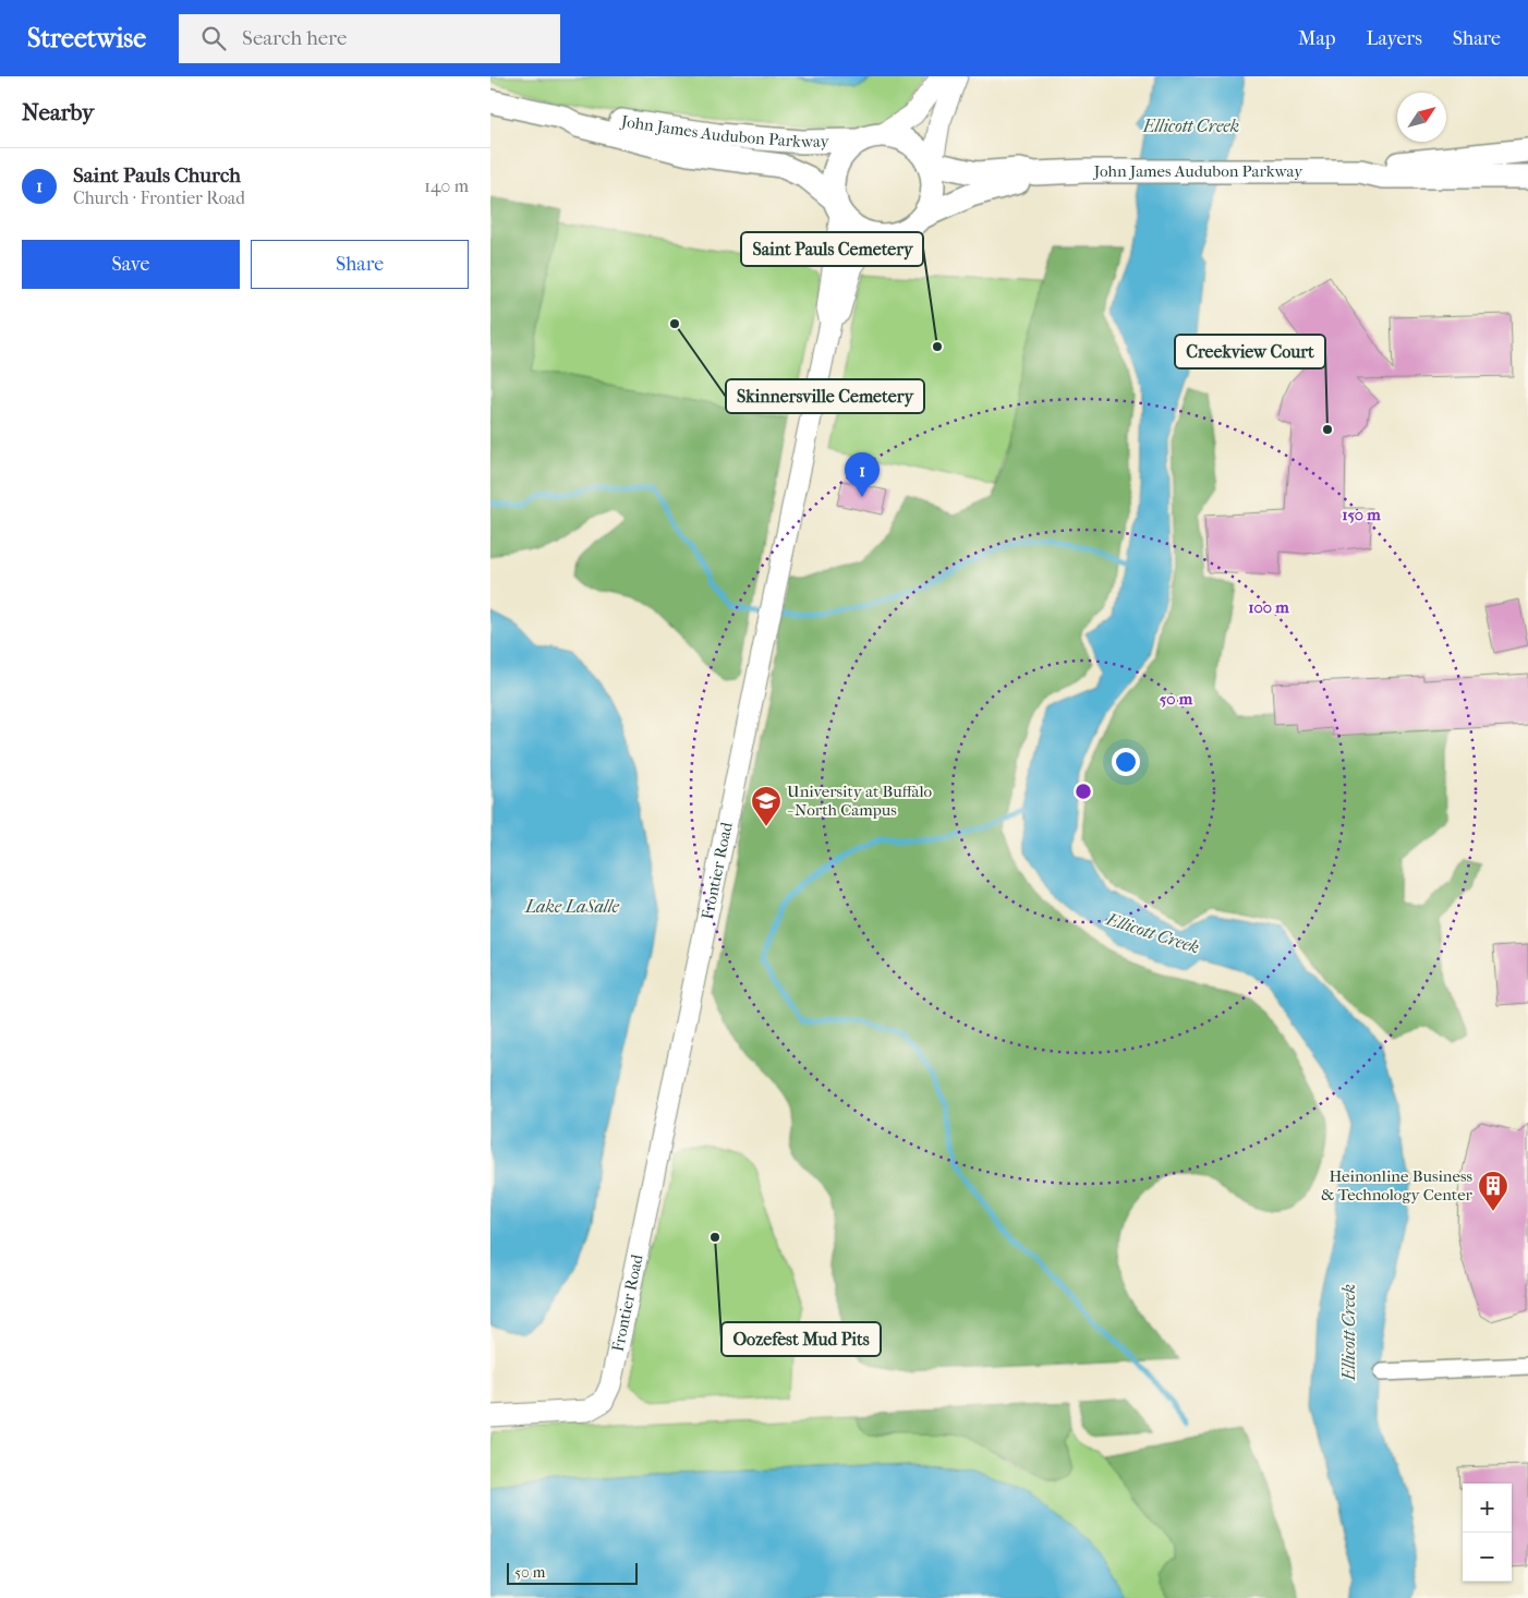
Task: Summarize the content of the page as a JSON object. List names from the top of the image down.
{
  "streets": {
    "main road": ["John James Audubon Parkway"],
    "street": ["Frontier Road"]
  },
  "crossings": [
    ["John James Audubon Parkway", "Frontier Road"]
  ],
  "water": ["Ellicott Creek", "Lake LaSalle"],
  "places": {
    "other": [
      "Skinnersville Cemetery",
      "Saint Pauls Cemetery",
      "Creekview Court",
      "Oozefest Mud Pits"
    ],
    "school or university": ["University at Buffalo - North Campus"],
    "building": ["Heinonline Business & Technology Center"]
  },
  "scale_bar": "50 m",
  "north": "top right",
  "page": {
    "header": "Streetwise",
    "search": "Search here",
    "nav": ["Map", "Layers", "Share"],
    "heading": "Nearby",
    "list": [
      {
        "mark": "1",
        "name": "Saint Pauls Church",
        "note": "Church · Frontier Road",
        "value": "140 m"
      }
    ],
    "buttons": ["Save", "Share"],
    "pins": "1",
    "map_buttons": ["+", "−"],
    "scale": "50 m"
  },
  "rings": ["150 m", "100 m", "50 m"]
}
